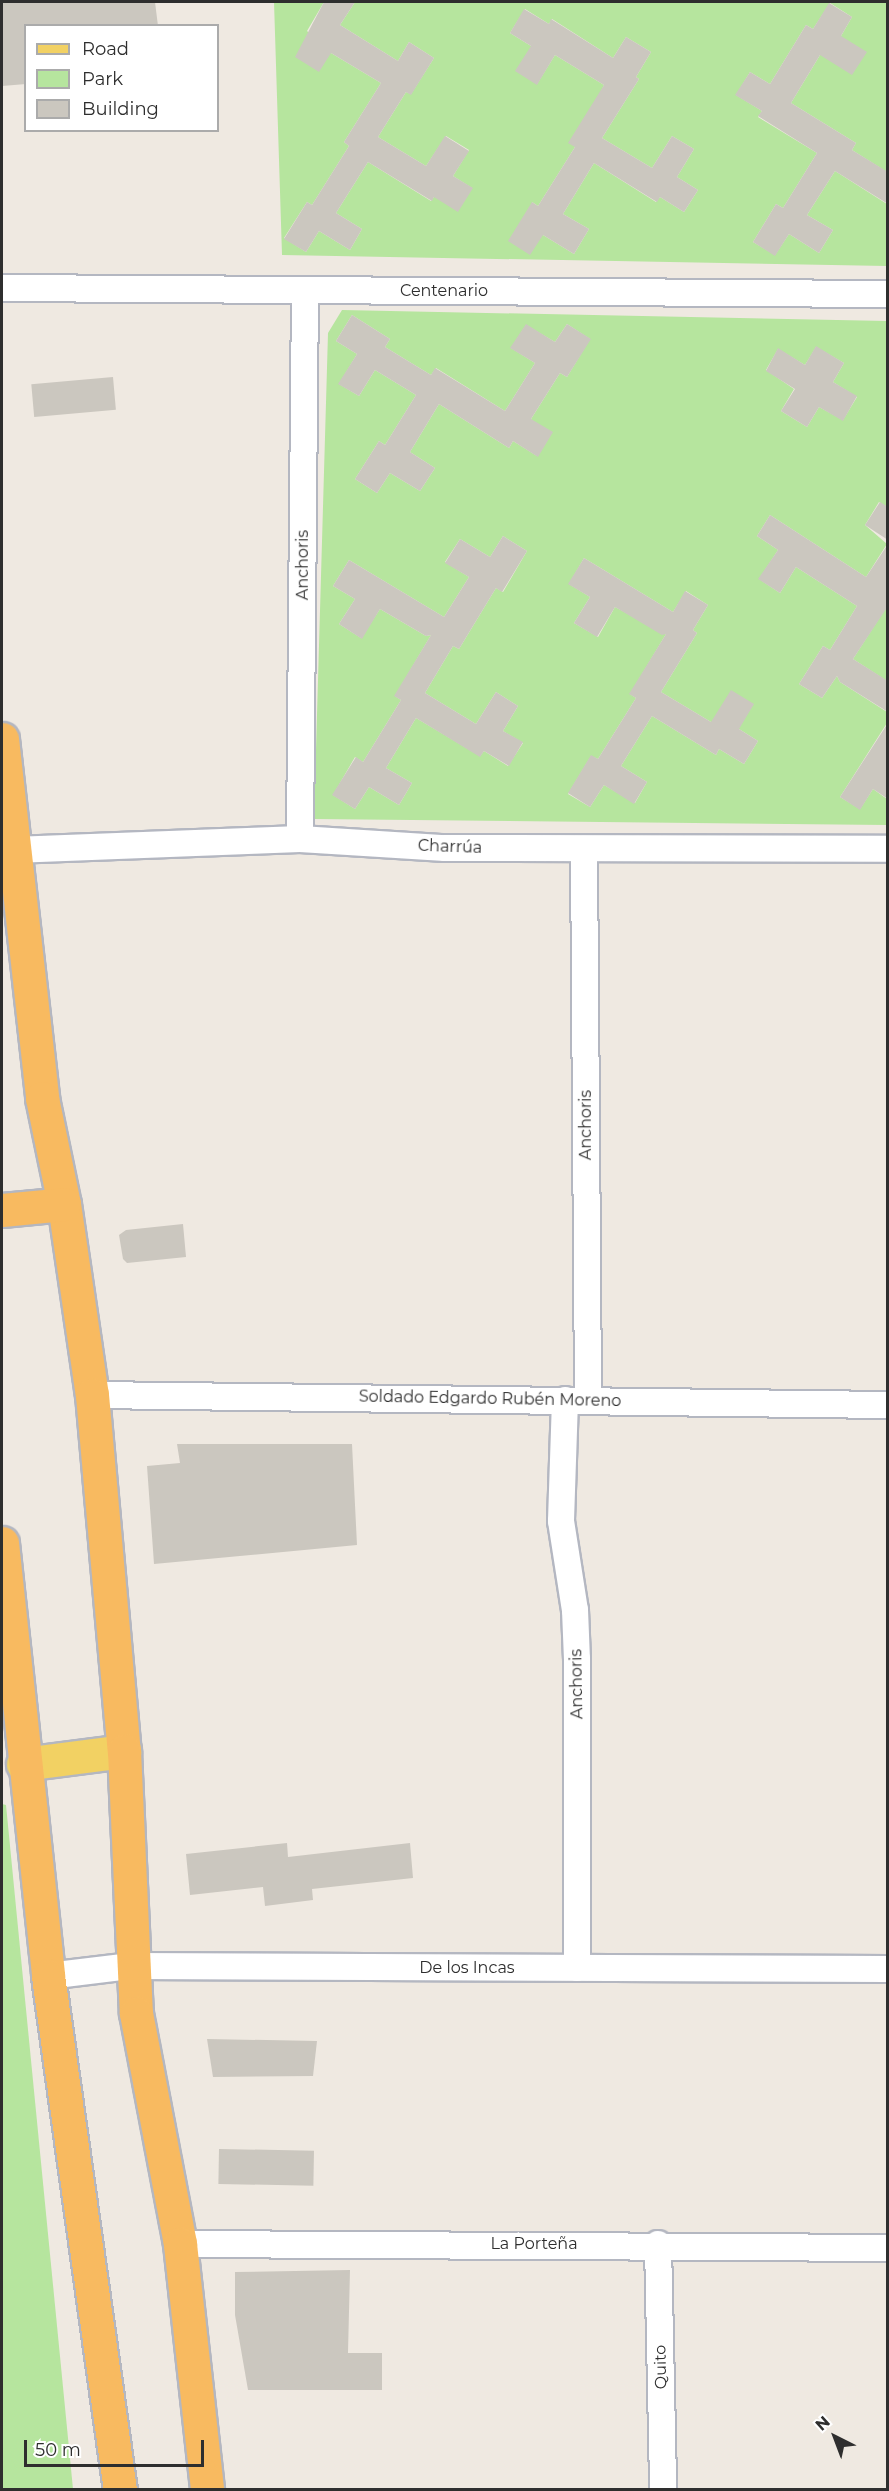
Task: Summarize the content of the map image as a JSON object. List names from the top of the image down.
{
  "streets": {
    "street": [
      "Centenario",
      "Anchoris",
      "Charrúa",
      "Soldado Edgardo Rubén Moreno",
      "De los Incas",
      "La Porteña",
      "Quito"
    ]
  },
  "crossings": [
    ["Centenario", "Anchoris"],
    ["Anchoris", "Charrúa"],
    ["Anchoris", "Soldado Edgardo Rubén Moreno"],
    ["Anchoris", "De los Incas"],
    ["La Porteña", "Quito"]
  ],
  "legend": ["Road", "Park", "Building"],
  "scale_bar": "50 m",
  "north": "top left"
}
